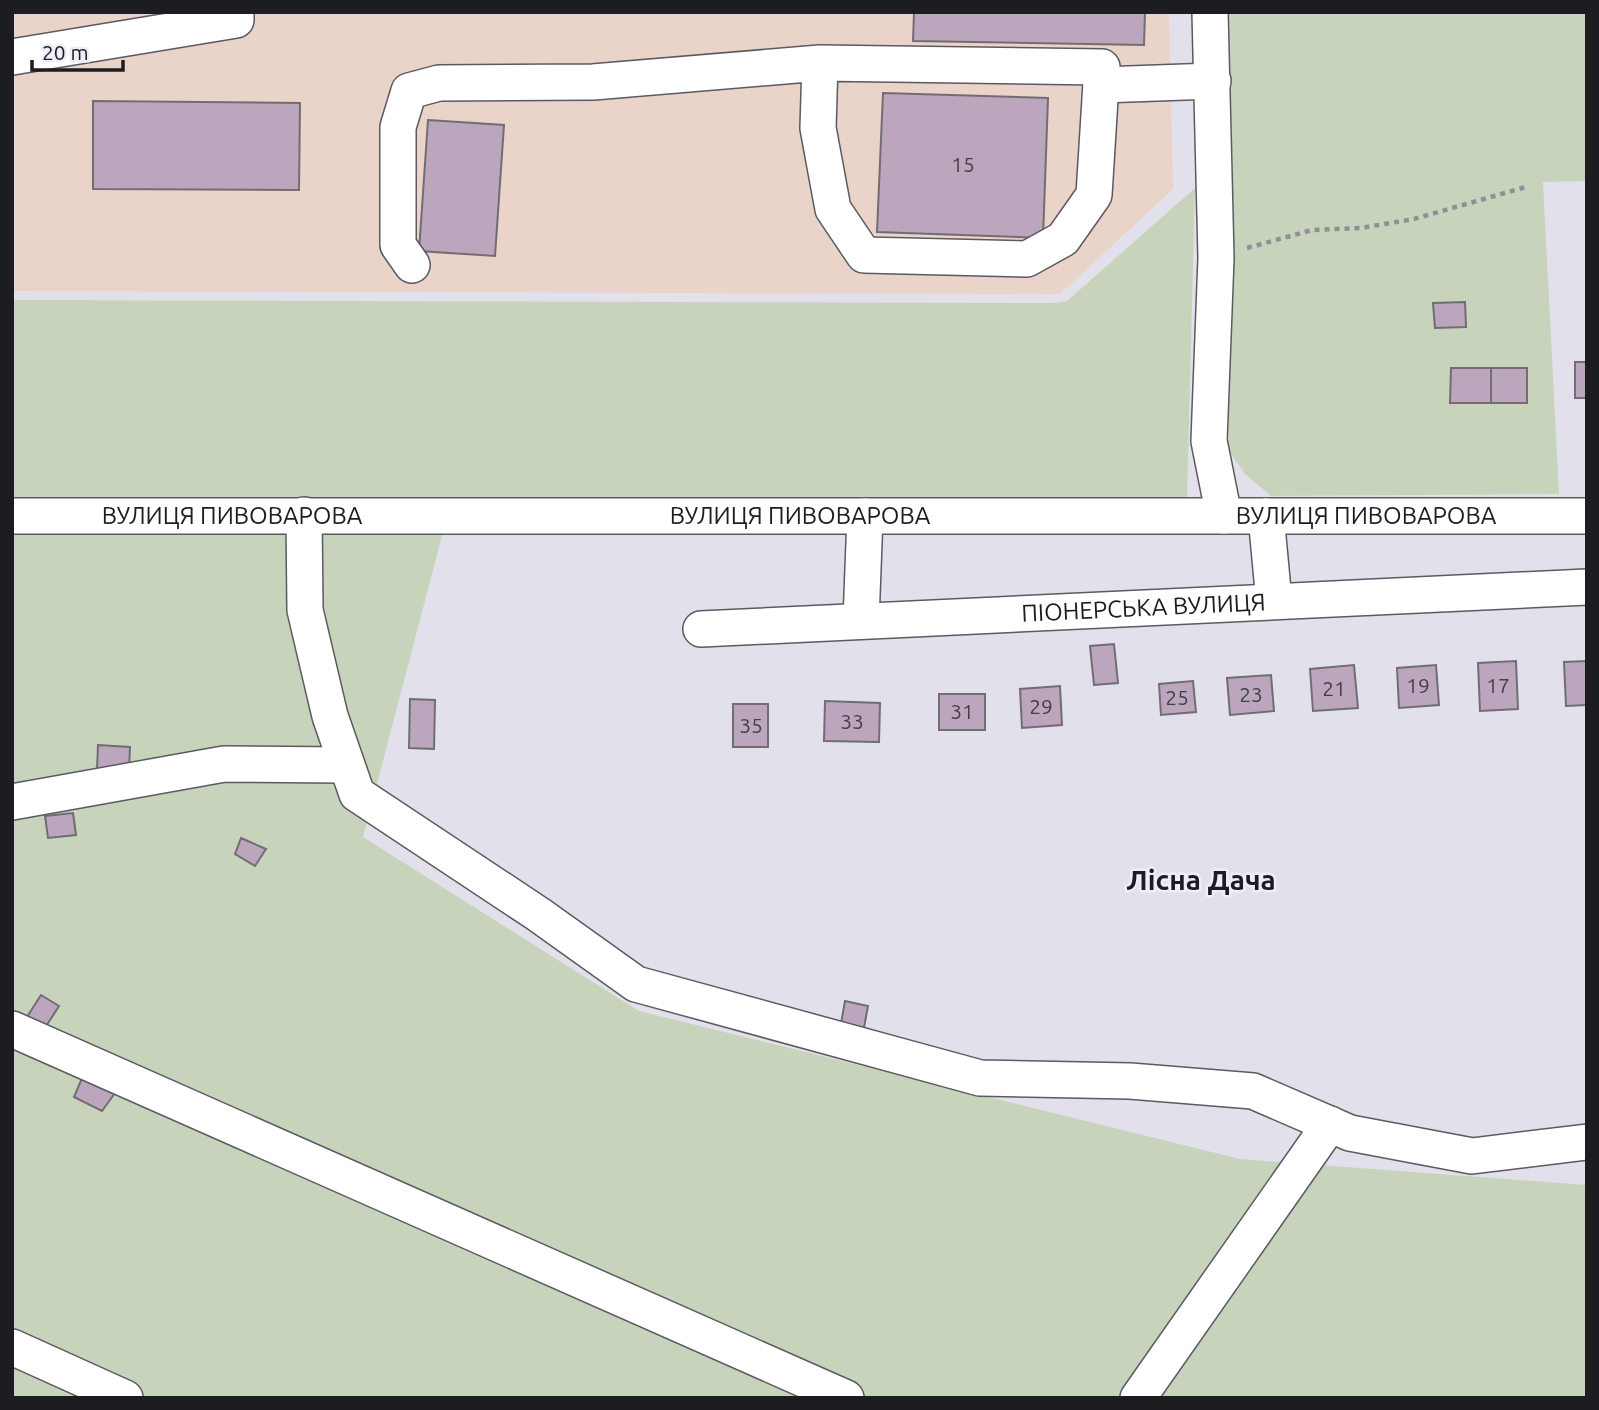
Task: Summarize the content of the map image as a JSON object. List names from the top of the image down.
{
  "streets": {
    "street": ["ВУЛИЦЯ ПИВОВАРОВА", "ПІОНЕРСЬКА ВУЛИЦЯ"]
  },
  "districts": ["Лісна Дача"],
  "house_numbers": [
    "15",
    "19",
    "17",
    "21",
    "23",
    "25",
    "29",
    "31",
    "33",
    "35"
  ],
  "scale_bar": "20 m"
}
